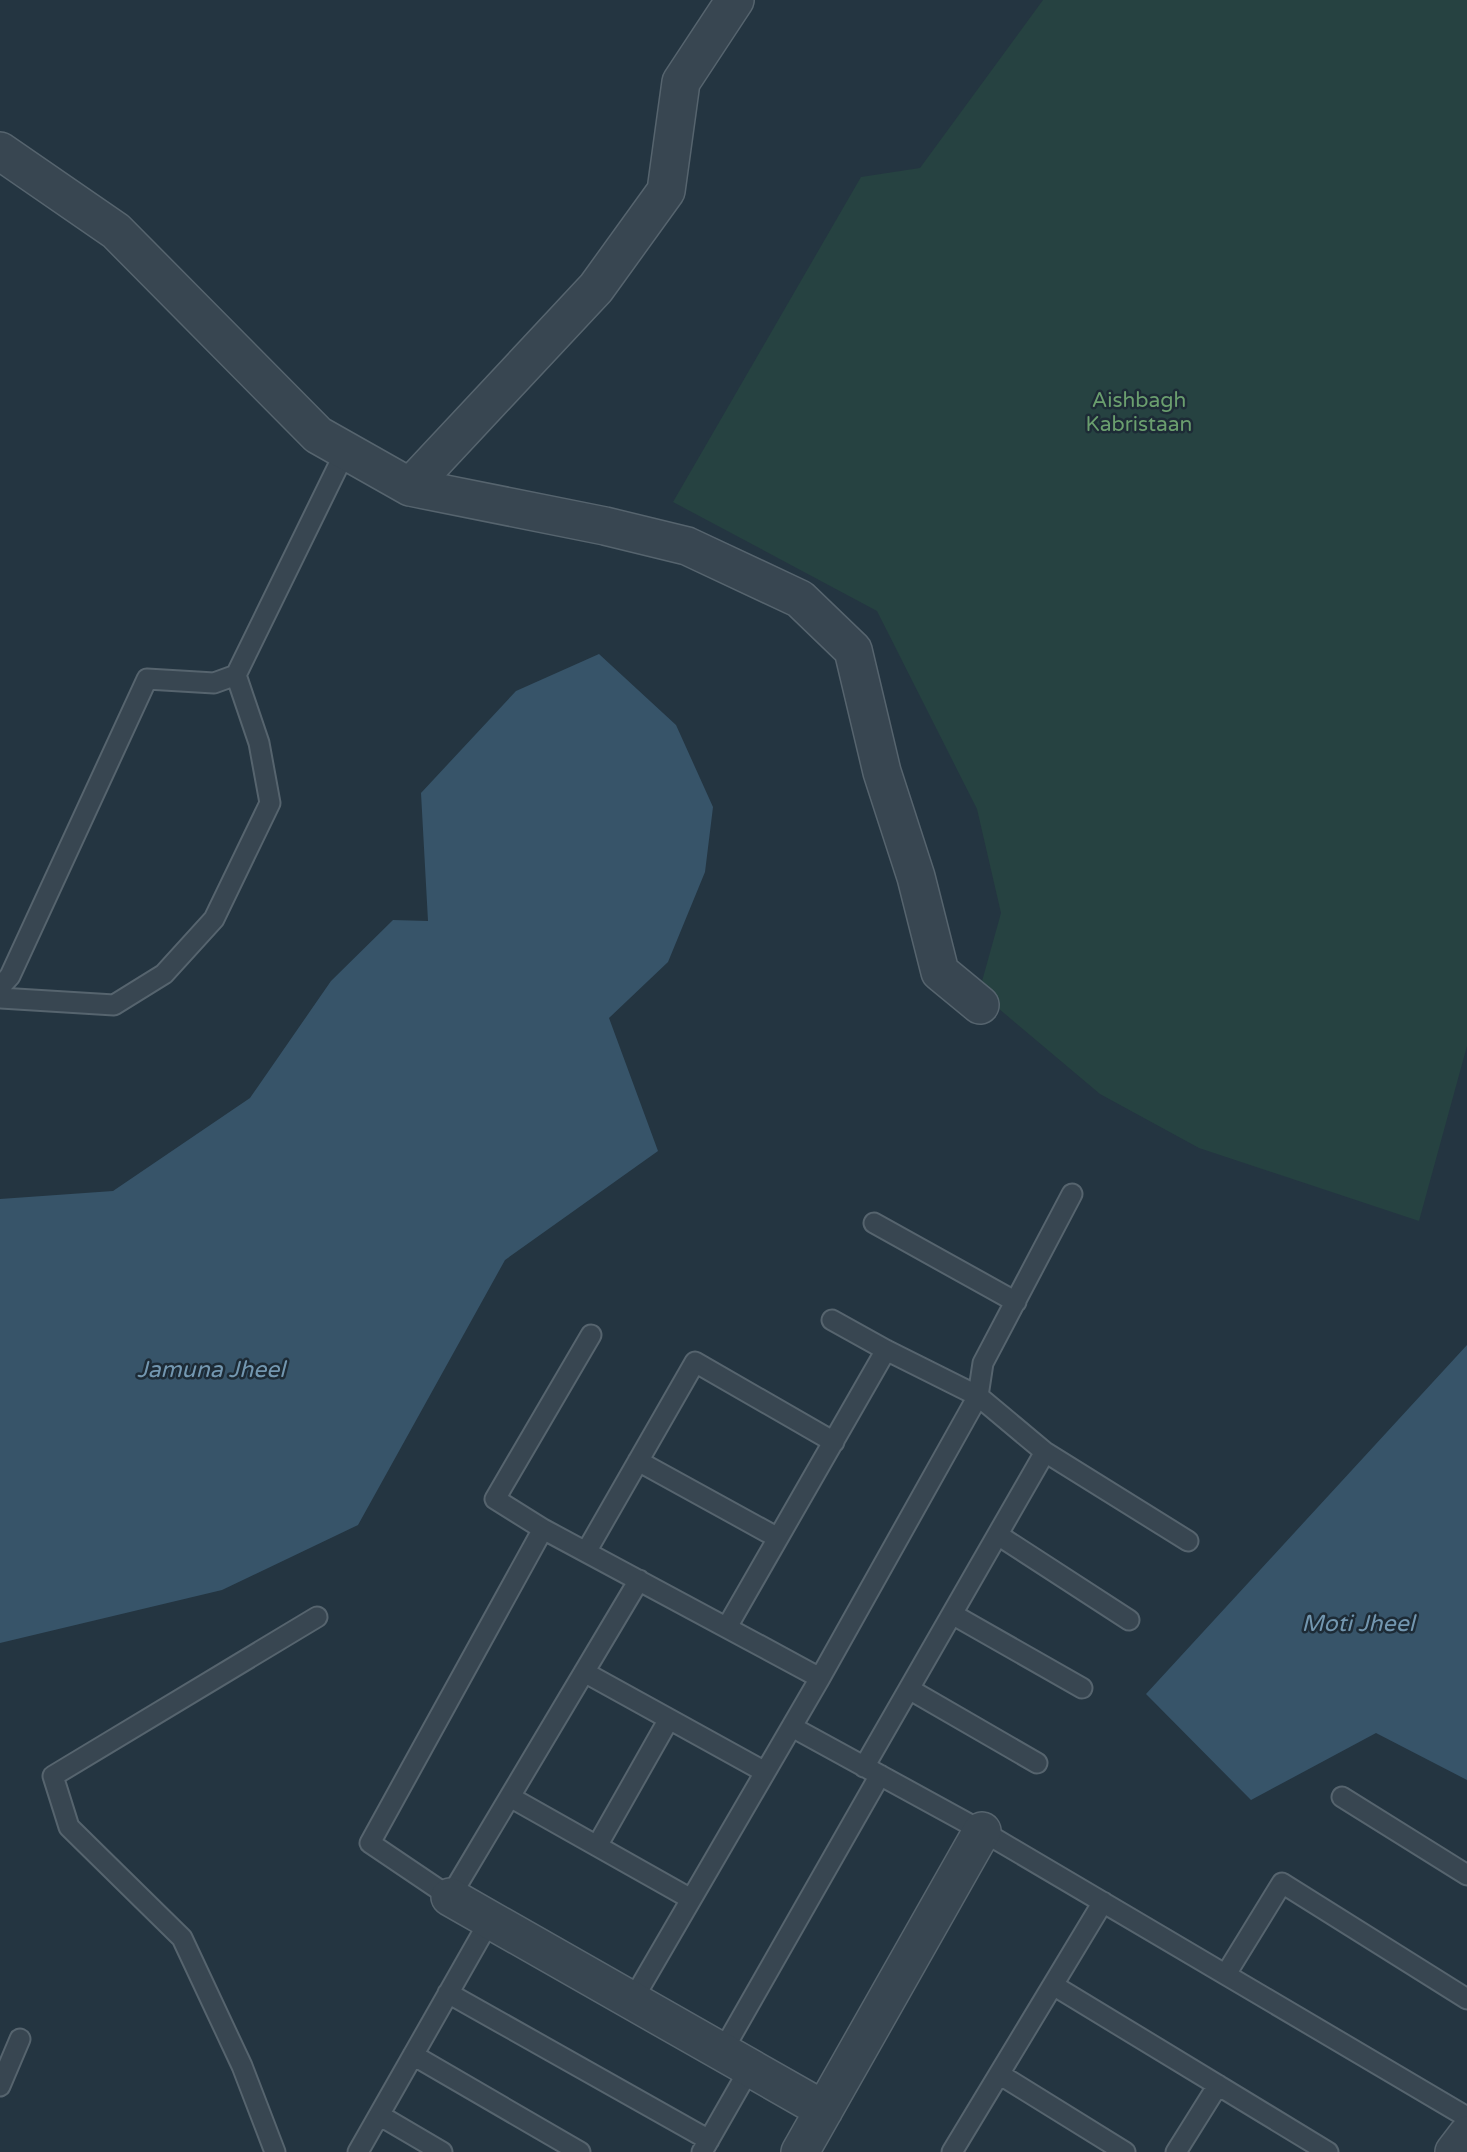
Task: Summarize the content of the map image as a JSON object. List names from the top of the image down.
{
  "water": ["Jamuna Jheel", "Moti Jheel"],
  "parks": ["Aishbagh Kabristaan"]
}
